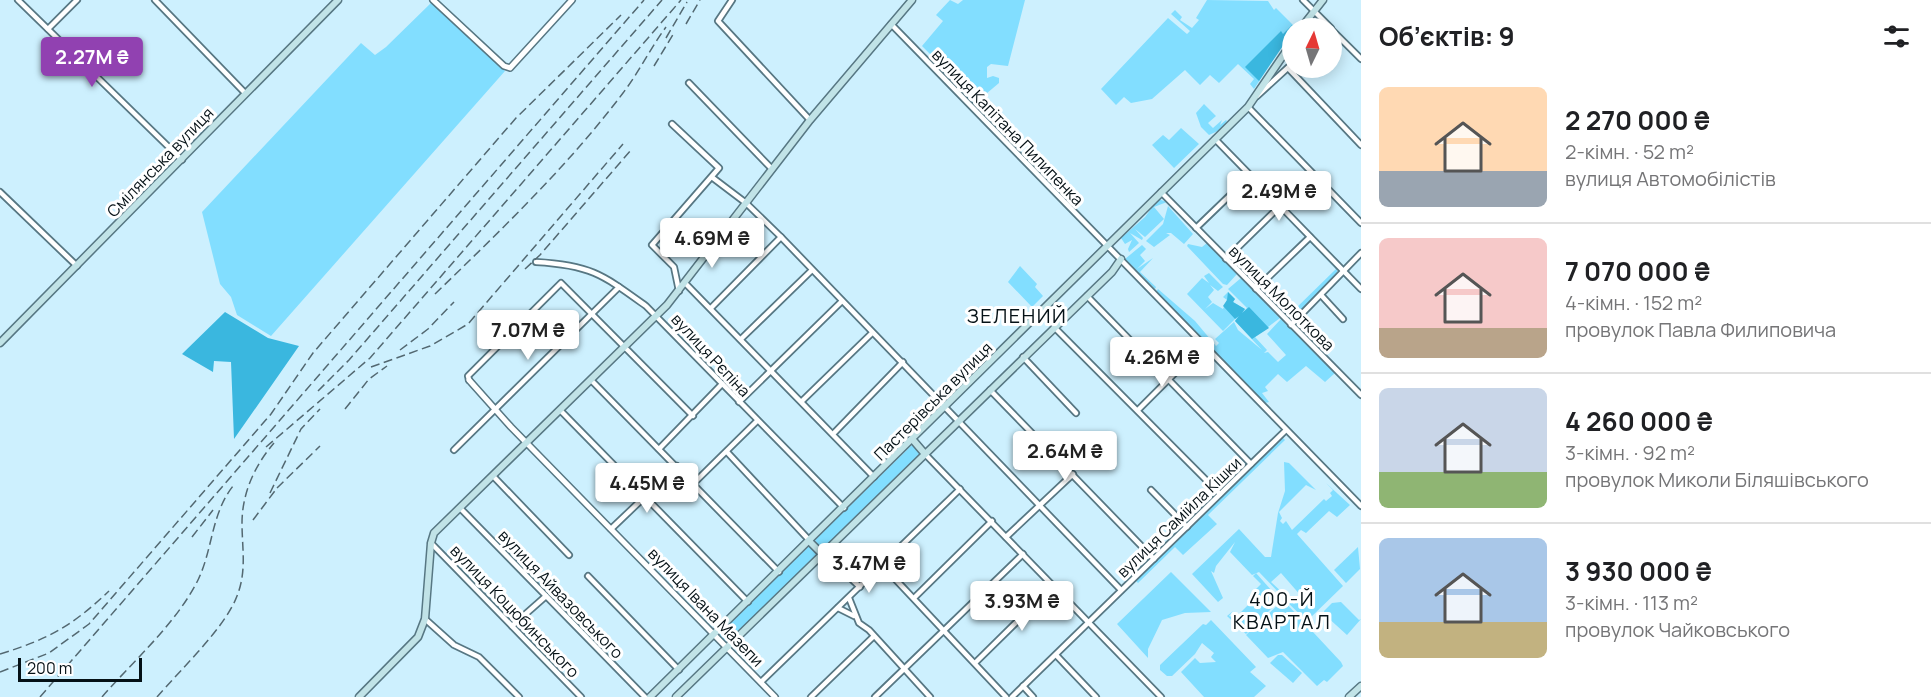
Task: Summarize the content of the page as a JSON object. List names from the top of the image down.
{
  "streets": {
    "main road": ["Смілянська вулиця", "Пастерівська вулиця"],
    "street": [
      "вулиця Капітана Пилипенка",
      "вулиця Молоткова",
      "вулиця Рєпіна",
      "вулиця Самійла Кішки",
      "вулиця Айвазовського",
      "вулиця Івана Мазепи",
      "вулиця Коцюбинського"
    ]
  },
  "crossings": [
    ["вулиця Капітана Пилипенка", "Пастерівська вулиця"],
    ["вулиця Капітана Пилипенка", "вулиця Самійла Кішки"],
    ["вулиця Молоткова", "Пастерівська вулиця"],
    ["вулиця Рєпіна", "Пастерівська вулиця"],
    ["Пастерівська вулиця", "вулиця Івана Мазепи"]
  ],
  "districts": ["ЗЕЛЕНИЙ", "400-Й КВАРТАЛ"],
  "scale_bar": "200 m",
  "north": "top",
  "page": {
    "heading": "Об’єктів: 9",
    "price": [
      "2.27M ₴",
      "2.49M ₴",
      "4.69M ₴",
      "7.07M ₴",
      "4.26M ₴",
      "2.64M ₴",
      "4.45M ₴",
      "3.47M ₴",
      "3.93M ₴"
    ],
    "list": [
      {
        "name": "2 270 000 ₴",
        "note": "2-кімн. · 52 m² · вулиця Автомобілістів"
      },
      {
        "name": "7 070 000 ₴",
        "note": "4-кімн. · 152 m² · провулок Павла Филиповича"
      },
      {
        "name": "4 260 000 ₴",
        "note": "3-кімн. · 92 m² · провулок Миколи Біляшівського"
      },
      {
        "name": "3 930 000 ₴",
        "note": "3-кімн. · 113 m² · провулок Чайковського"
      }
    ],
    "scale": "200 m"
  }
}
